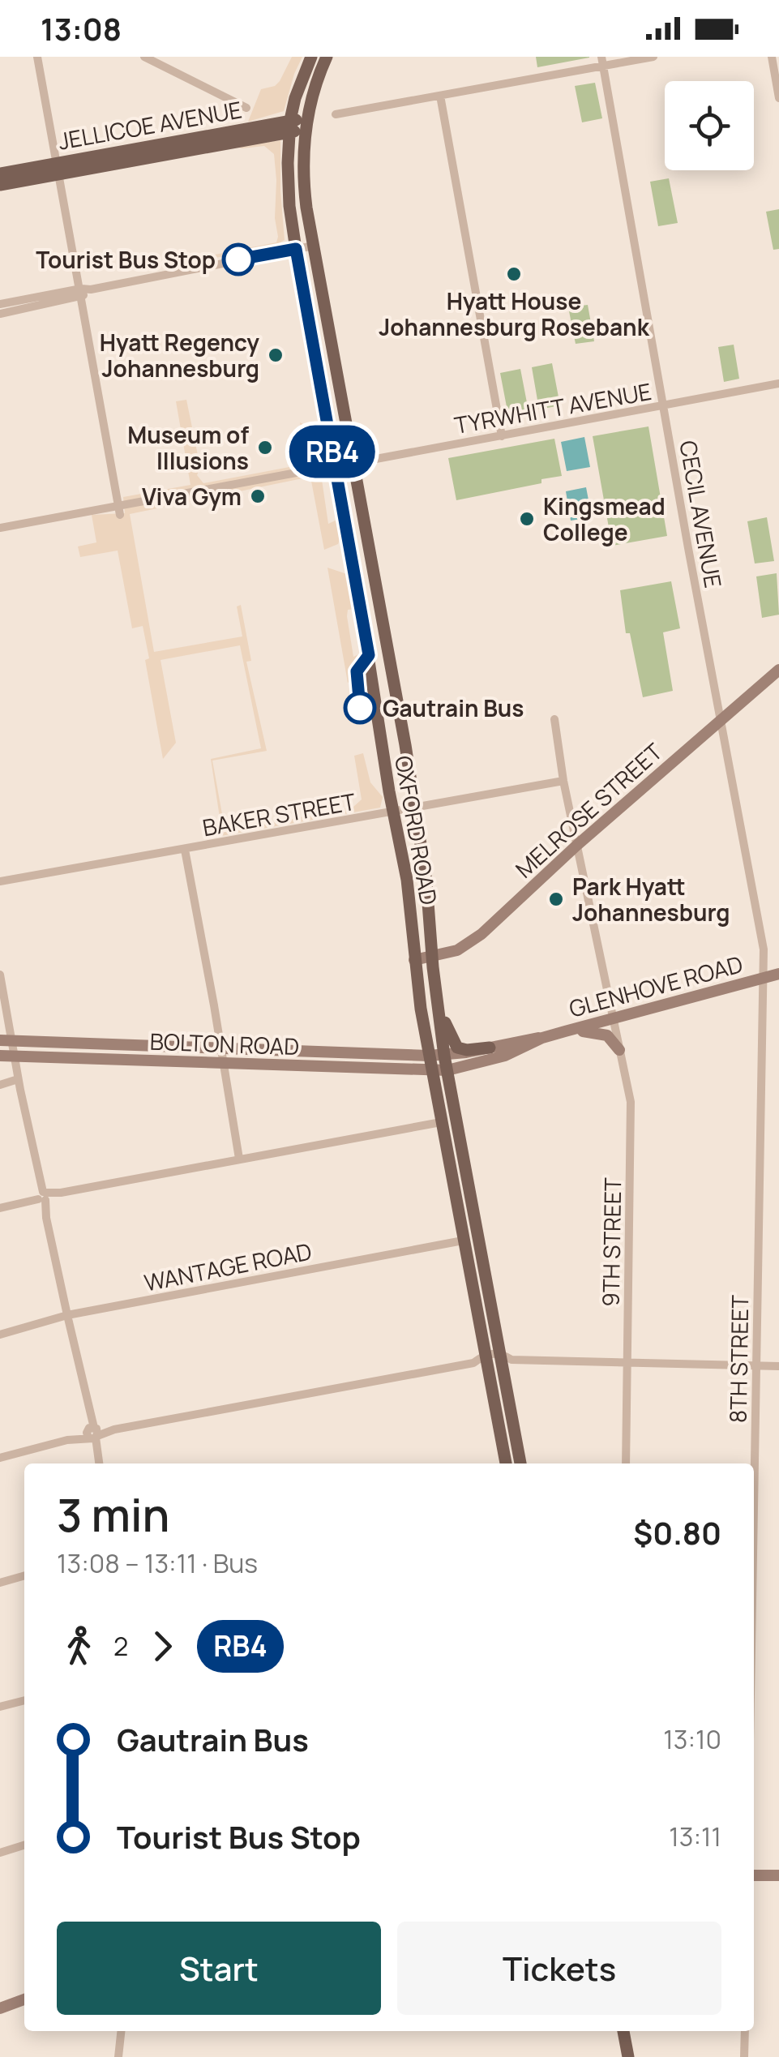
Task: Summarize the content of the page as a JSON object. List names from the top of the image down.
{
  "streets": {
    "main road": [
      "JELLICOE AVENUE",
      "MELROSE STREET",
      "OXFORD ROAD",
      "GLENHOVE ROAD",
      "BOLTON ROAD"
    ],
    "street": [
      "TYRWHITT AVENUE",
      "CECIL AVENUE",
      "BAKER STREET",
      "9TH STREET",
      "WANTAGE ROAD",
      "8TH STREET"
    ]
  },
  "crossings": [
    ["JELLICOE AVENUE", "OXFORD ROAD"],
    ["TYRWHITT AVENUE", "CECIL AVENUE"],
    ["TYRWHITT AVENUE", "OXFORD ROAD"],
    ["CECIL AVENUE", "MELROSE STREET"],
    ["CECIL AVENUE", "GLENHOVE ROAD"],
    ["CECIL AVENUE", "8TH STREET"],
    ["MELROSE STREET", "OXFORD ROAD"],
    ["MELROSE STREET", "9TH STREET"],
    ["BAKER STREET", "OXFORD ROAD"],
    ["BAKER STREET", "9TH STREET"],
    ["OXFORD ROAD", "GLENHOVE ROAD"],
    ["OXFORD ROAD", "BOLTON ROAD"],
    ["OXFORD ROAD", "WANTAGE ROAD"],
    ["GLENHOVE ROAD", "BOLTON ROAD"],
    ["GLENHOVE ROAD", "9TH STREET"],
    ["GLENHOVE ROAD", "8TH STREET"]
  ],
  "places": [
    "Tourist Bus Stop",
    "Hyatt House Johannesburg Rosebank",
    "Hyatt Regency Johannesburg",
    "Museum of Illusions",
    "Viva Gym",
    "Kingsmead College",
    "Gautrain Bus",
    "Park Hyatt Johannesburg"
  ],
  "lines": ["bus line RB4"],
  "page": {
    "status": "13:08",
    "on_map": "RB4",
    "heading": ["3 min", "13:08 – 13:11 · Bus", "$0.80"],
    "legs": ["2", "RB4"],
    "list": [
      {
        "name": "Gautrain Bus",
        "value": "13:10"
      },
      {
        "name": "Tourist Bus Stop",
        "value": "13:11"
      }
    ],
    "buttons": ["Start", "Tickets"]
  }
}
